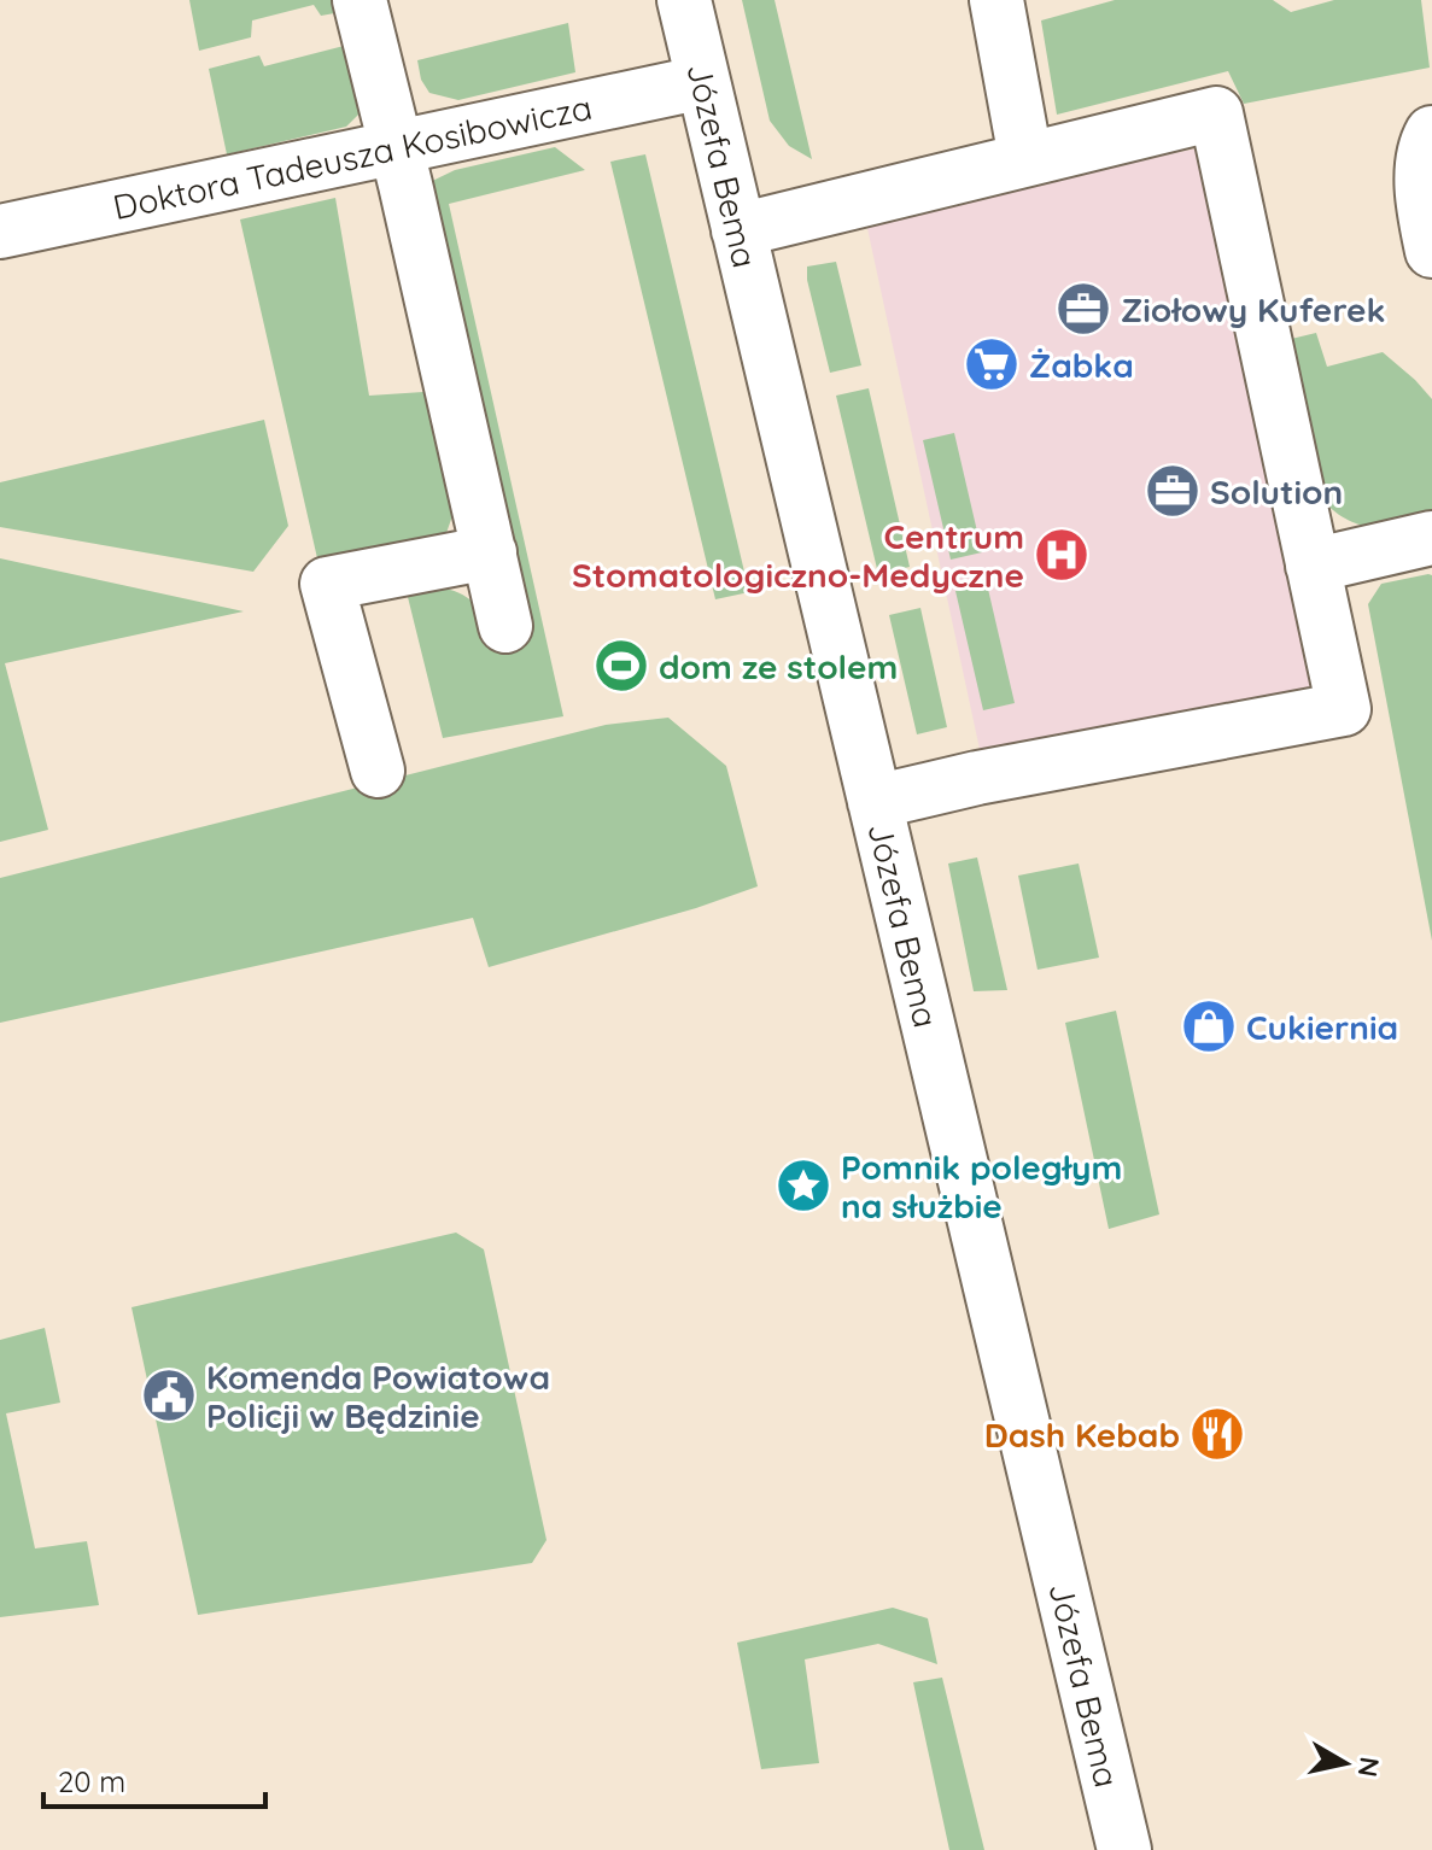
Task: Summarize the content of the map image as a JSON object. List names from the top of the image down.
{
  "streets": {
    "street": ["Doktora Tadeusza Kosibowicza", "Józefa Bema"]
  },
  "crossings": [
    ["Doktora Tadeusza Kosibowicza", "Józefa Bema"]
  ],
  "places": {
    "office": ["Ziołowy Kuferek", "Solution"],
    "supermarket": ["Żabka"],
    "hospital": ["Centrum Stomatologiczno-Medyczne"],
    "sports": ["dom ze stolem"],
    "shop": ["Cukiernia"],
    "place": ["Pomnik poległym na służbie"],
    "public building": ["Komenda Powiatowa Policji w Będzinie"],
    "restaurant": ["Dash Kebab"]
  },
  "scale_bar": "20 m",
  "north": "right"
}
